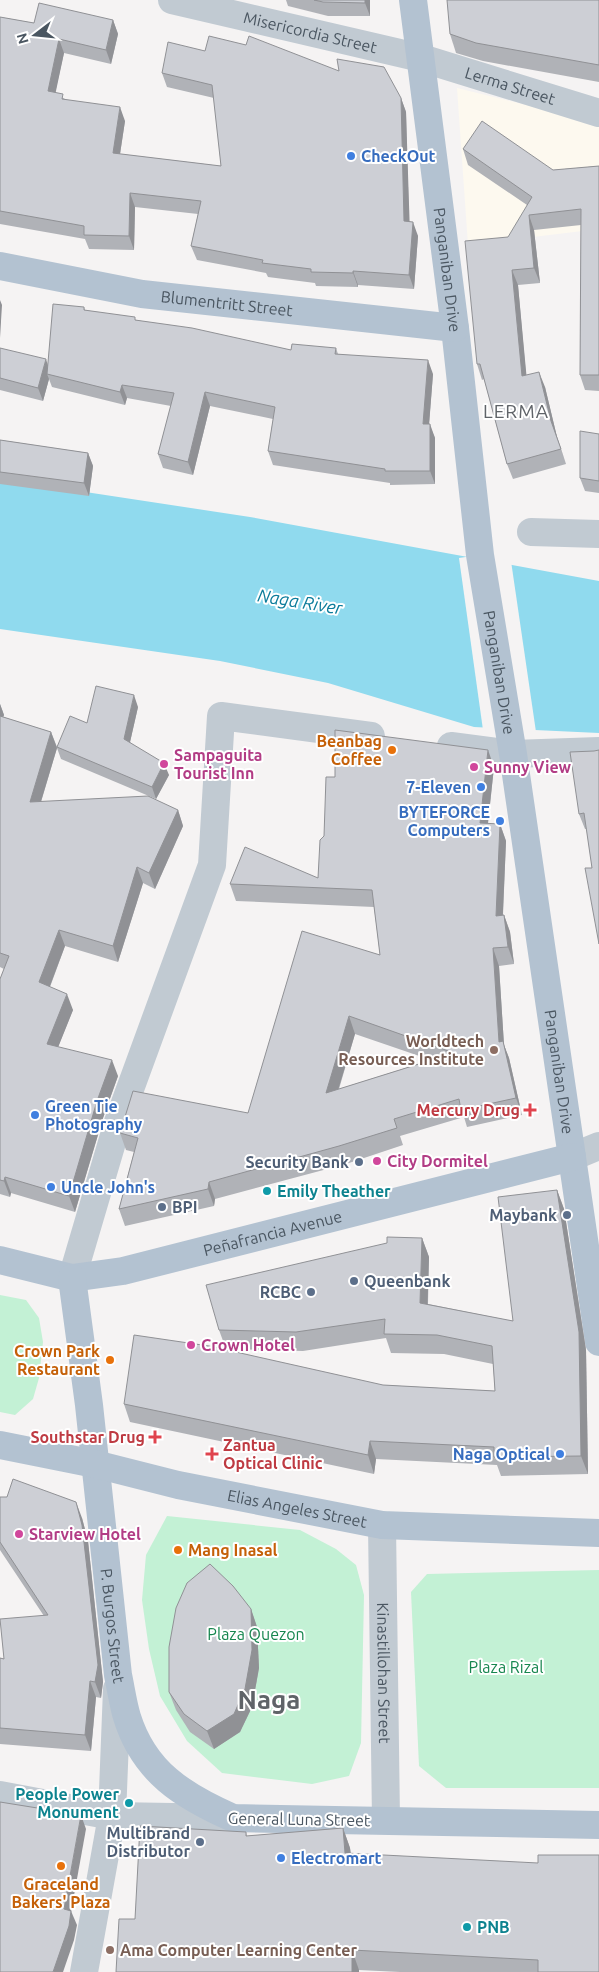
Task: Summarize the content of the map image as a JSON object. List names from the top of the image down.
{
  "streets": {
    "main road": [
      "Panganiban Drive",
      "Blumentritt Street",
      "Peñafrancia Avenue",
      "Elias Angeles Street",
      "P. Burgos Street",
      "General Luna Street"
    ],
    "street": ["Misericordia Street", "Lerma Street", "Kinastillohan Street"]
  },
  "crossings": [
    ["Misericordia Street", "Lerma Street"],
    ["Misericordia Street", "Panganiban Drive"],
    ["Lerma Street", "Panganiban Drive"],
    ["Panganiban Drive", "Blumentritt Street"],
    ["Panganiban Drive", "Peñafrancia Avenue"],
    ["Peñafrancia Avenue", "P. Burgos Street"],
    ["Elias Angeles Street", "P. Burgos Street"],
    ["Elias Angeles Street", "Kinastillohan Street"],
    ["P. Burgos Street", "General Luna Street"],
    ["Kinastillohan Street", "General Luna Street"]
  ],
  "districts": ["LERMA", "Naga"],
  "water": ["Naga River"],
  "parks": ["Plaza Quezon", "Plaza Rizal"],
  "places": {
    "other": [
      "CheckOut",
      "Beanbag Coffee",
      "Sampaguita Tourist Inn",
      "Sunny View",
      "7-Eleven",
      "BYTEFORCE Computers",
      "Worldtech Resources Institute",
      "Green Tie Photography",
      "City Dormitel",
      "Security Bank",
      "Uncle John's",
      "Emily Theather",
      "BPI",
      "Maybank",
      "Queenbank",
      "RCBC",
      "Crown Hotel",
      "Crown Park Restaurant",
      "Naga Optical",
      "Starview Hotel",
      "Mang Inasal",
      "People Power Monument",
      "Multibrand Distributor",
      "Electromart",
      "Graceland Bakers' Plaza",
      "PNB",
      "Ama Computer Learning Center"
    ],
    "health": ["Mercury Drug", "Southstar Drug", "Zantua Optical Clinic"]
  },
  "north": "left"
}
